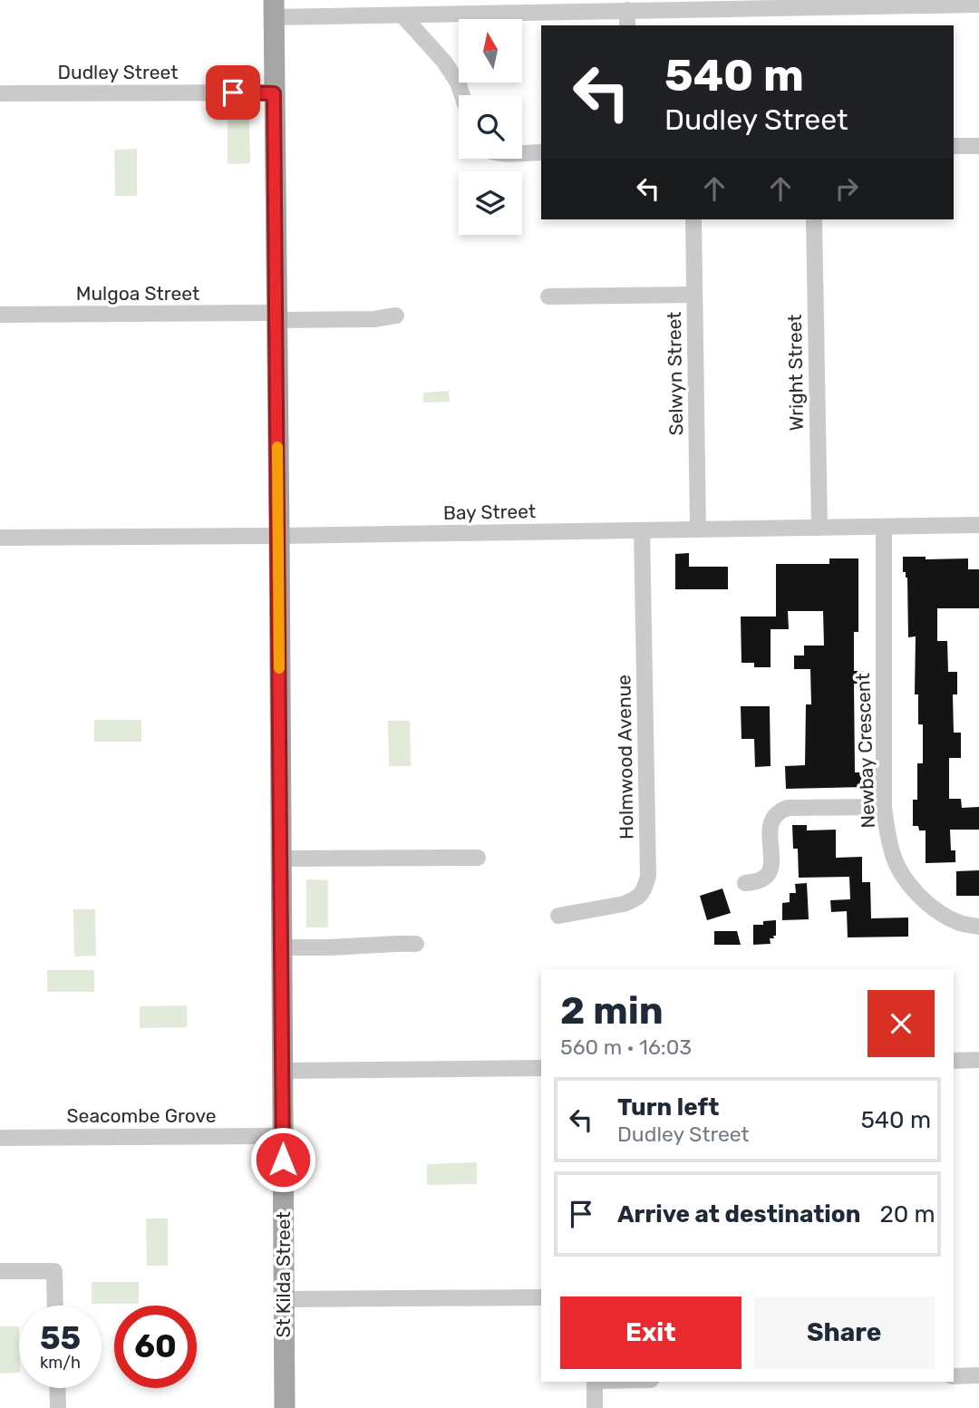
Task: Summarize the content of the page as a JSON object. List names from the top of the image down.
{
  "streets": {
    "main road": ["St Kilda Street"],
    "street": [
      "Dudley Street",
      "Mulgoa Street",
      "Wright Street",
      "Selwyn Street",
      "Bay Street",
      "Newbay Crescent",
      "Holmwood Avenue",
      "Seacombe Grove"
    ]
  },
  "crossings": [
    ["Dudley Street", "St Kilda Street"],
    ["Mulgoa Street", "St Kilda Street"],
    ["Wright Street", "Bay Street"],
    ["Selwyn Street", "Bay Street"],
    ["Bay Street", "Newbay Crescent"],
    ["Bay Street", "Holmwood Avenue"],
    ["Bay Street", "St Kilda Street"],
    ["Seacombe Grove", "St Kilda Street"]
  ],
  "north": "top",
  "page": {
    "turn": ["540 m", "Dudley Street"],
    "heading": ["2 min", "560 m · 16:03"],
    "list": [
      {
        "name": "Turn left",
        "note": "Dudley Street",
        "value": "540 m"
      },
      {
        "name": "Arrive at destination",
        "value": "20 m"
      }
    ],
    "buttons": ["Exit", "Share"],
    "speed": "55 km/h",
    "limit": "60"
  }
}
